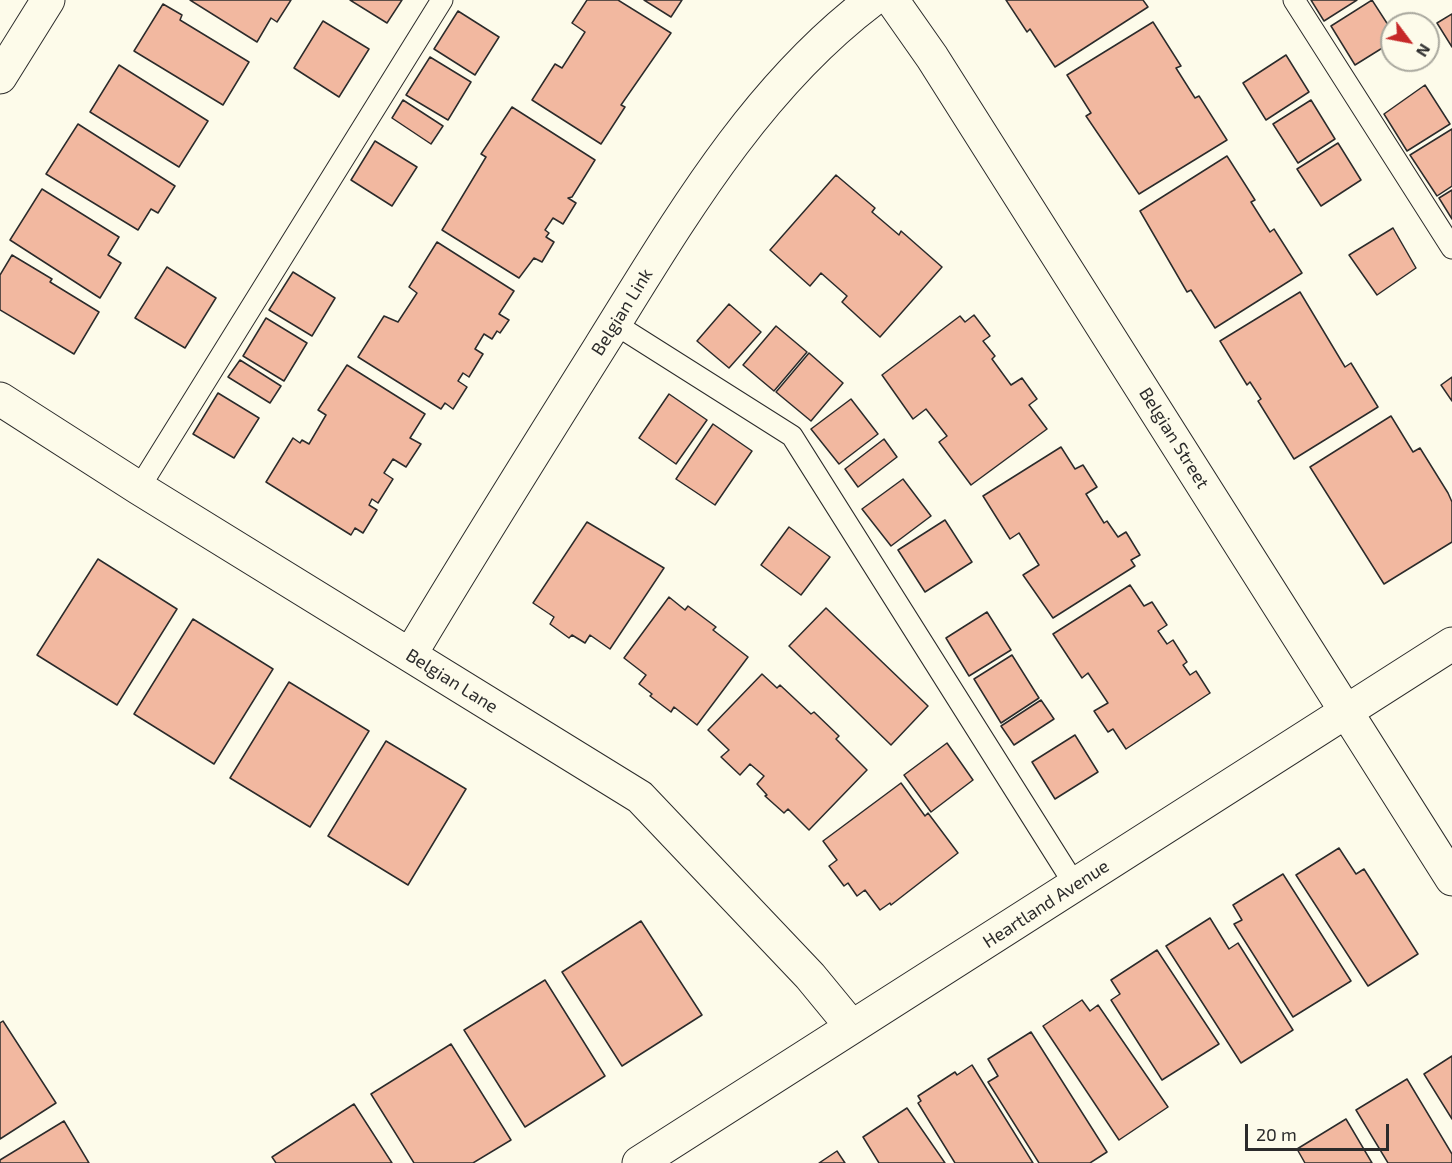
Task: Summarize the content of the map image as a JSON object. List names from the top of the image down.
{
  "streets": {
    "street": [
      "Belgian Link",
      "Belgian Street",
      "Belgian Lane",
      "Heartland Avenue"
    ]
  },
  "crossings": [
    ["Belgian Link", "Belgian Lane"],
    ["Belgian Street", "Heartland Avenue"],
    ["Belgian Lane", "Heartland Avenue"]
  ],
  "scale_bar": "20 m",
  "north": "bottom right"
}
